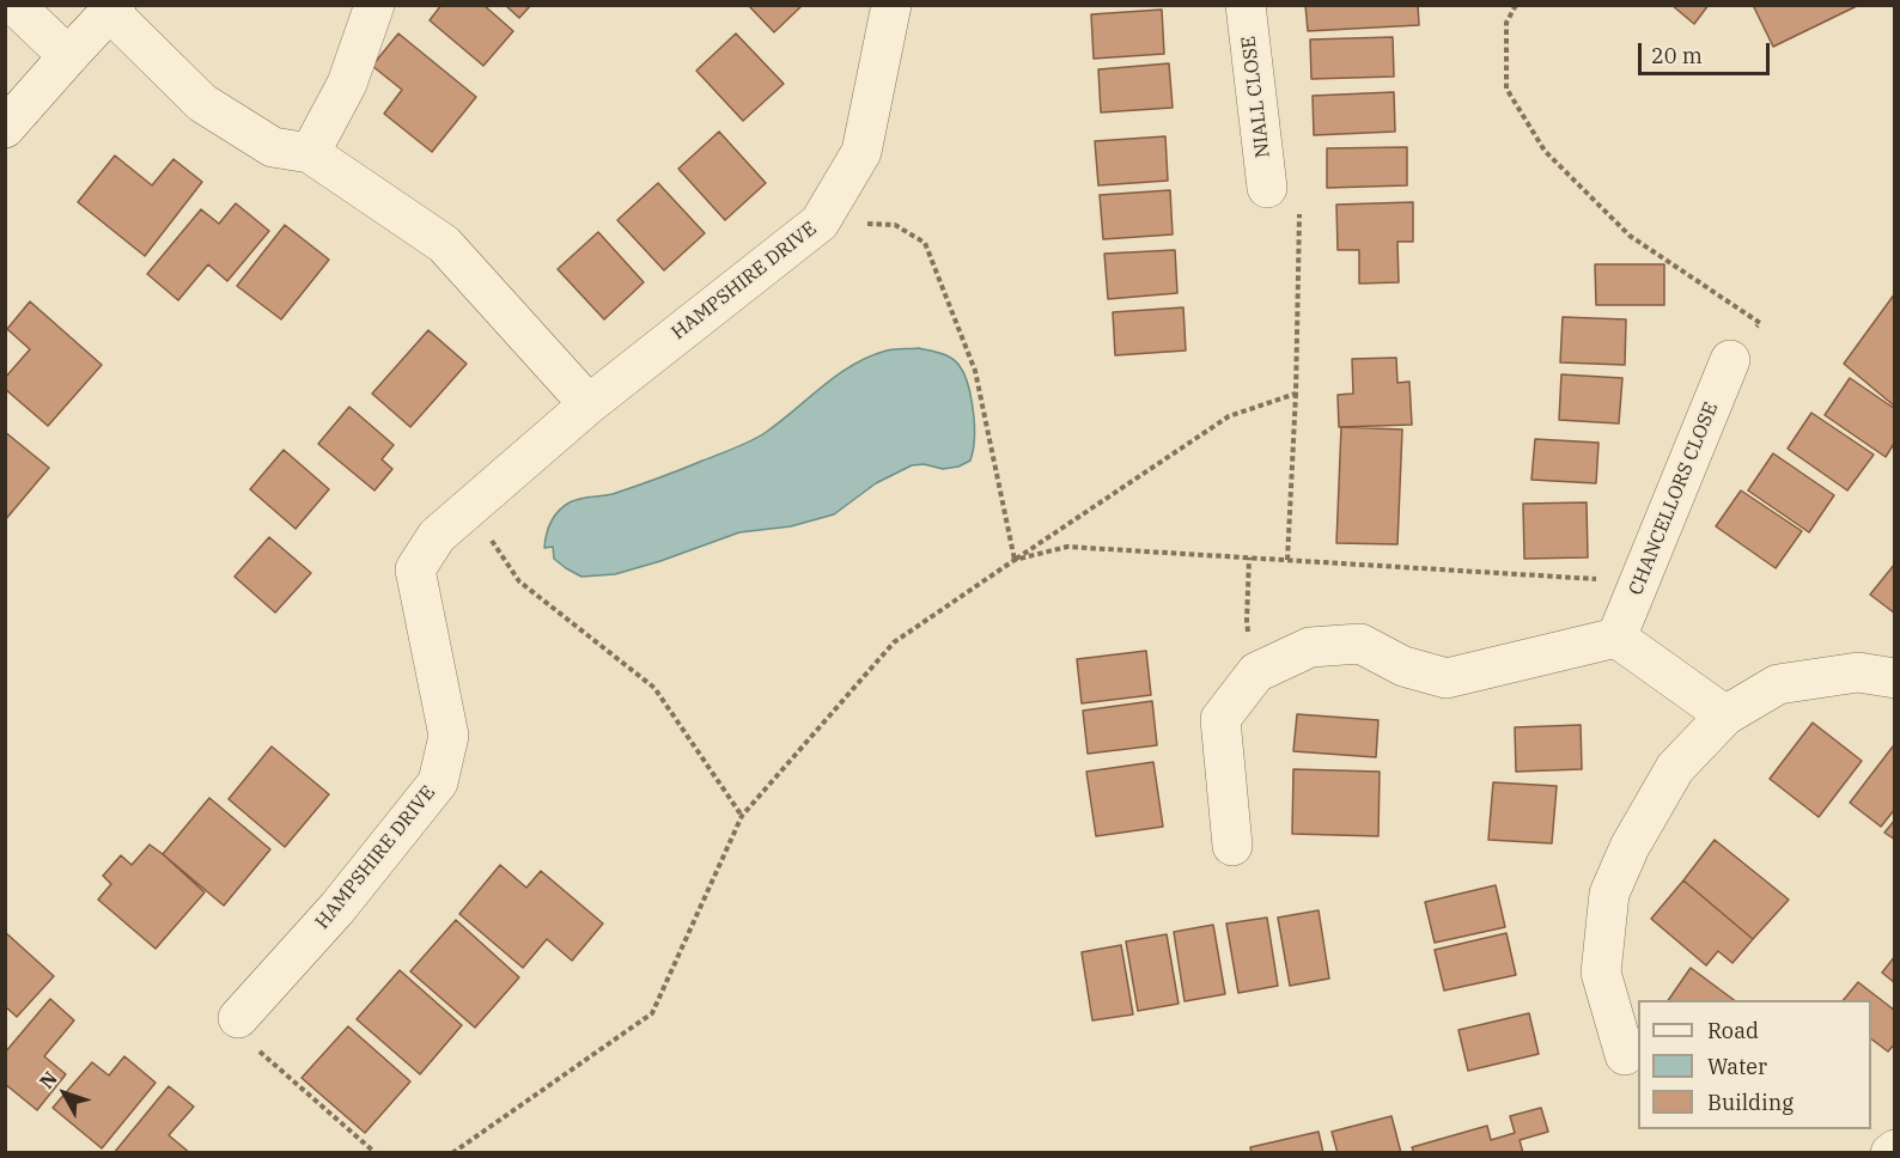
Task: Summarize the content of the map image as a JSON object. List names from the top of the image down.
{
  "streets": {
    "street": ["NIALL CLOSE", "HAMPSHIRE DRIVE", "CHANCELLORS CLOSE"]
  },
  "legend": ["Road", "Water", "Building"],
  "scale_bar": "20 m",
  "north": "top left"
}
